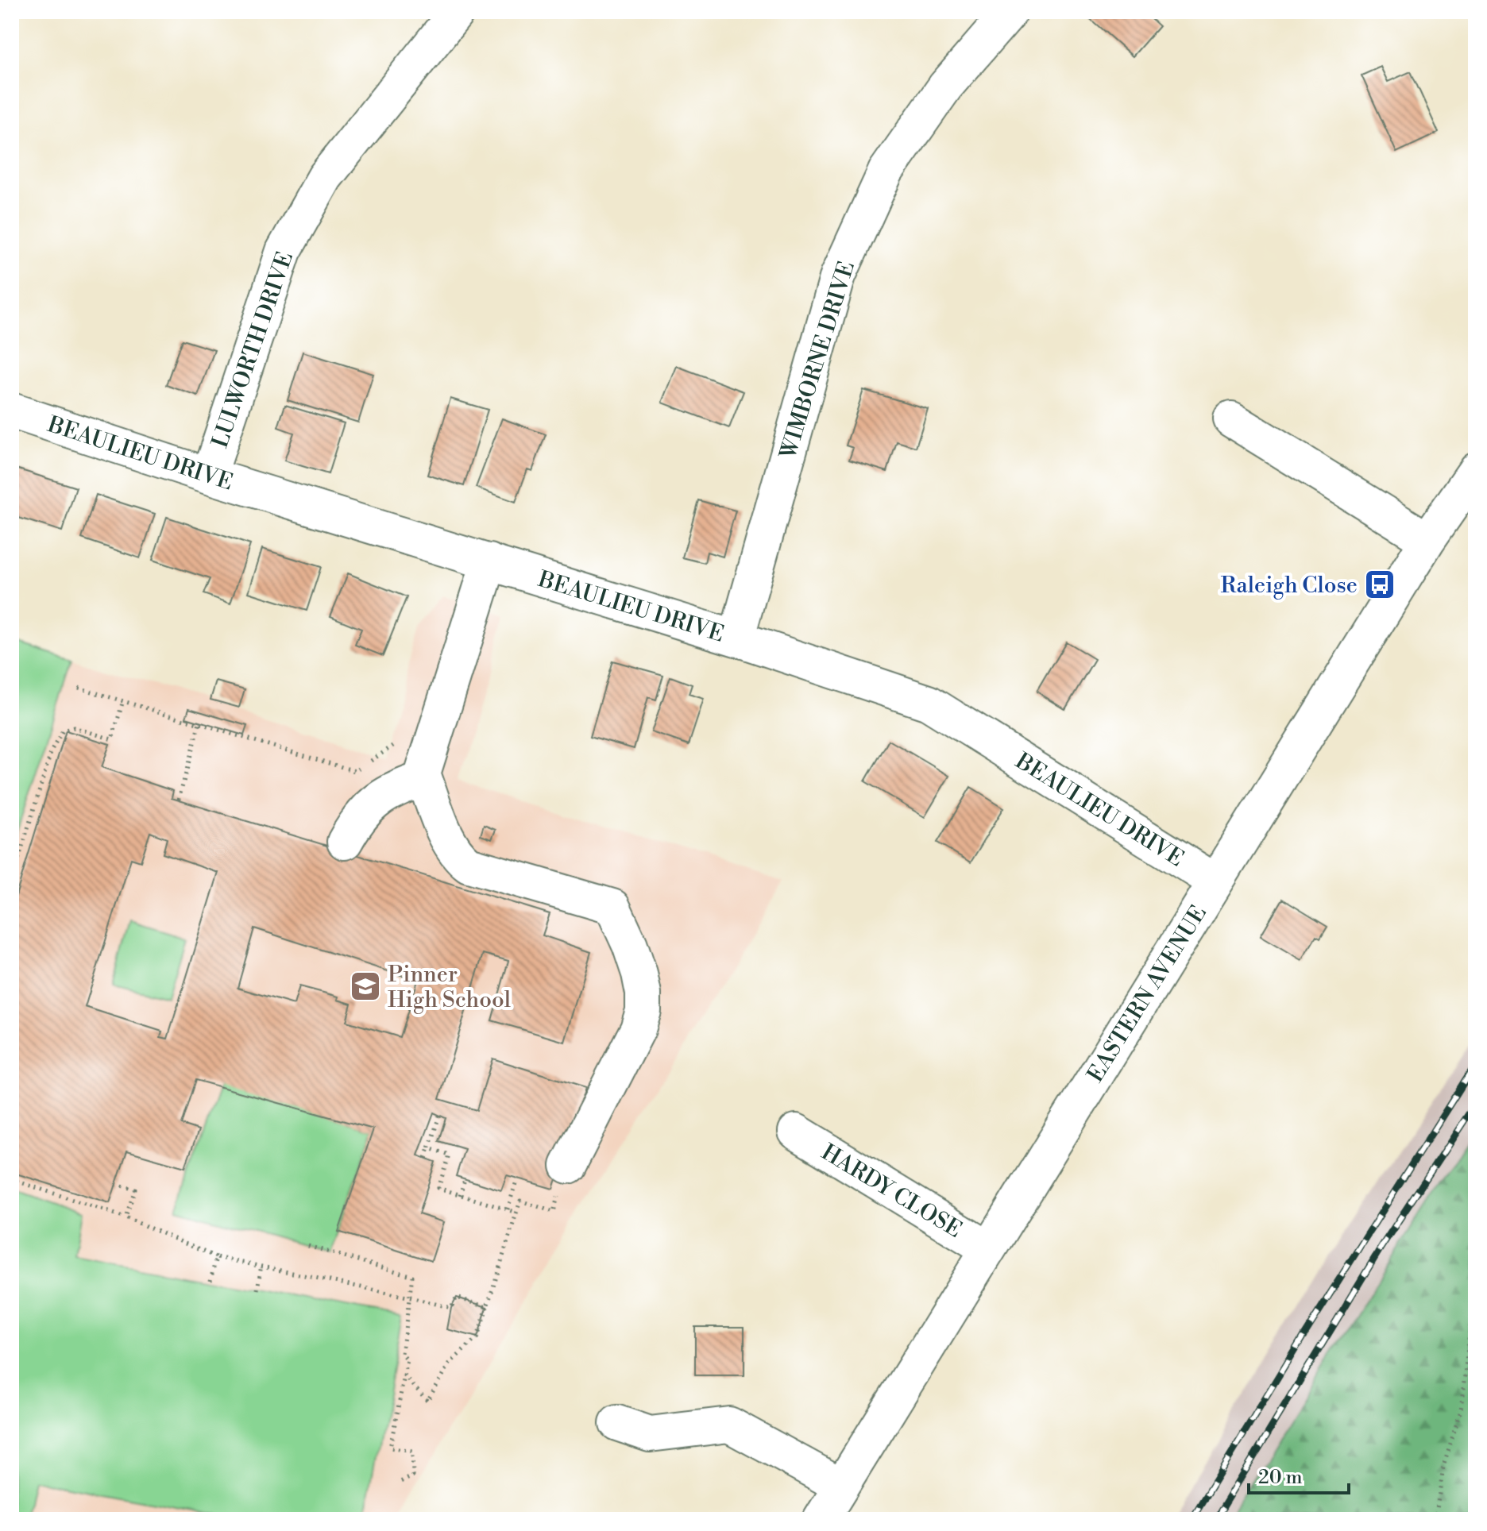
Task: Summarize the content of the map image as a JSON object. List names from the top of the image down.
{
  "streets": {
    "street": [
      "LULWORTH DRIVE",
      "WIMBORNE DRIVE",
      "BEAULIEU DRIVE",
      "EASTERN AVENUE",
      "HARDY CLOSE"
    ]
  },
  "crossings": [
    ["LULWORTH DRIVE", "BEAULIEU DRIVE"],
    ["WIMBORNE DRIVE", "BEAULIEU DRIVE"],
    ["BEAULIEU DRIVE", "EASTERN AVENUE"],
    ["EASTERN AVENUE", "HARDY CLOSE"]
  ],
  "places": {
    "bus stop": ["Raleigh Close"],
    "school or university": ["Pinner High School"]
  },
  "scale_bar": "20 m"
}
